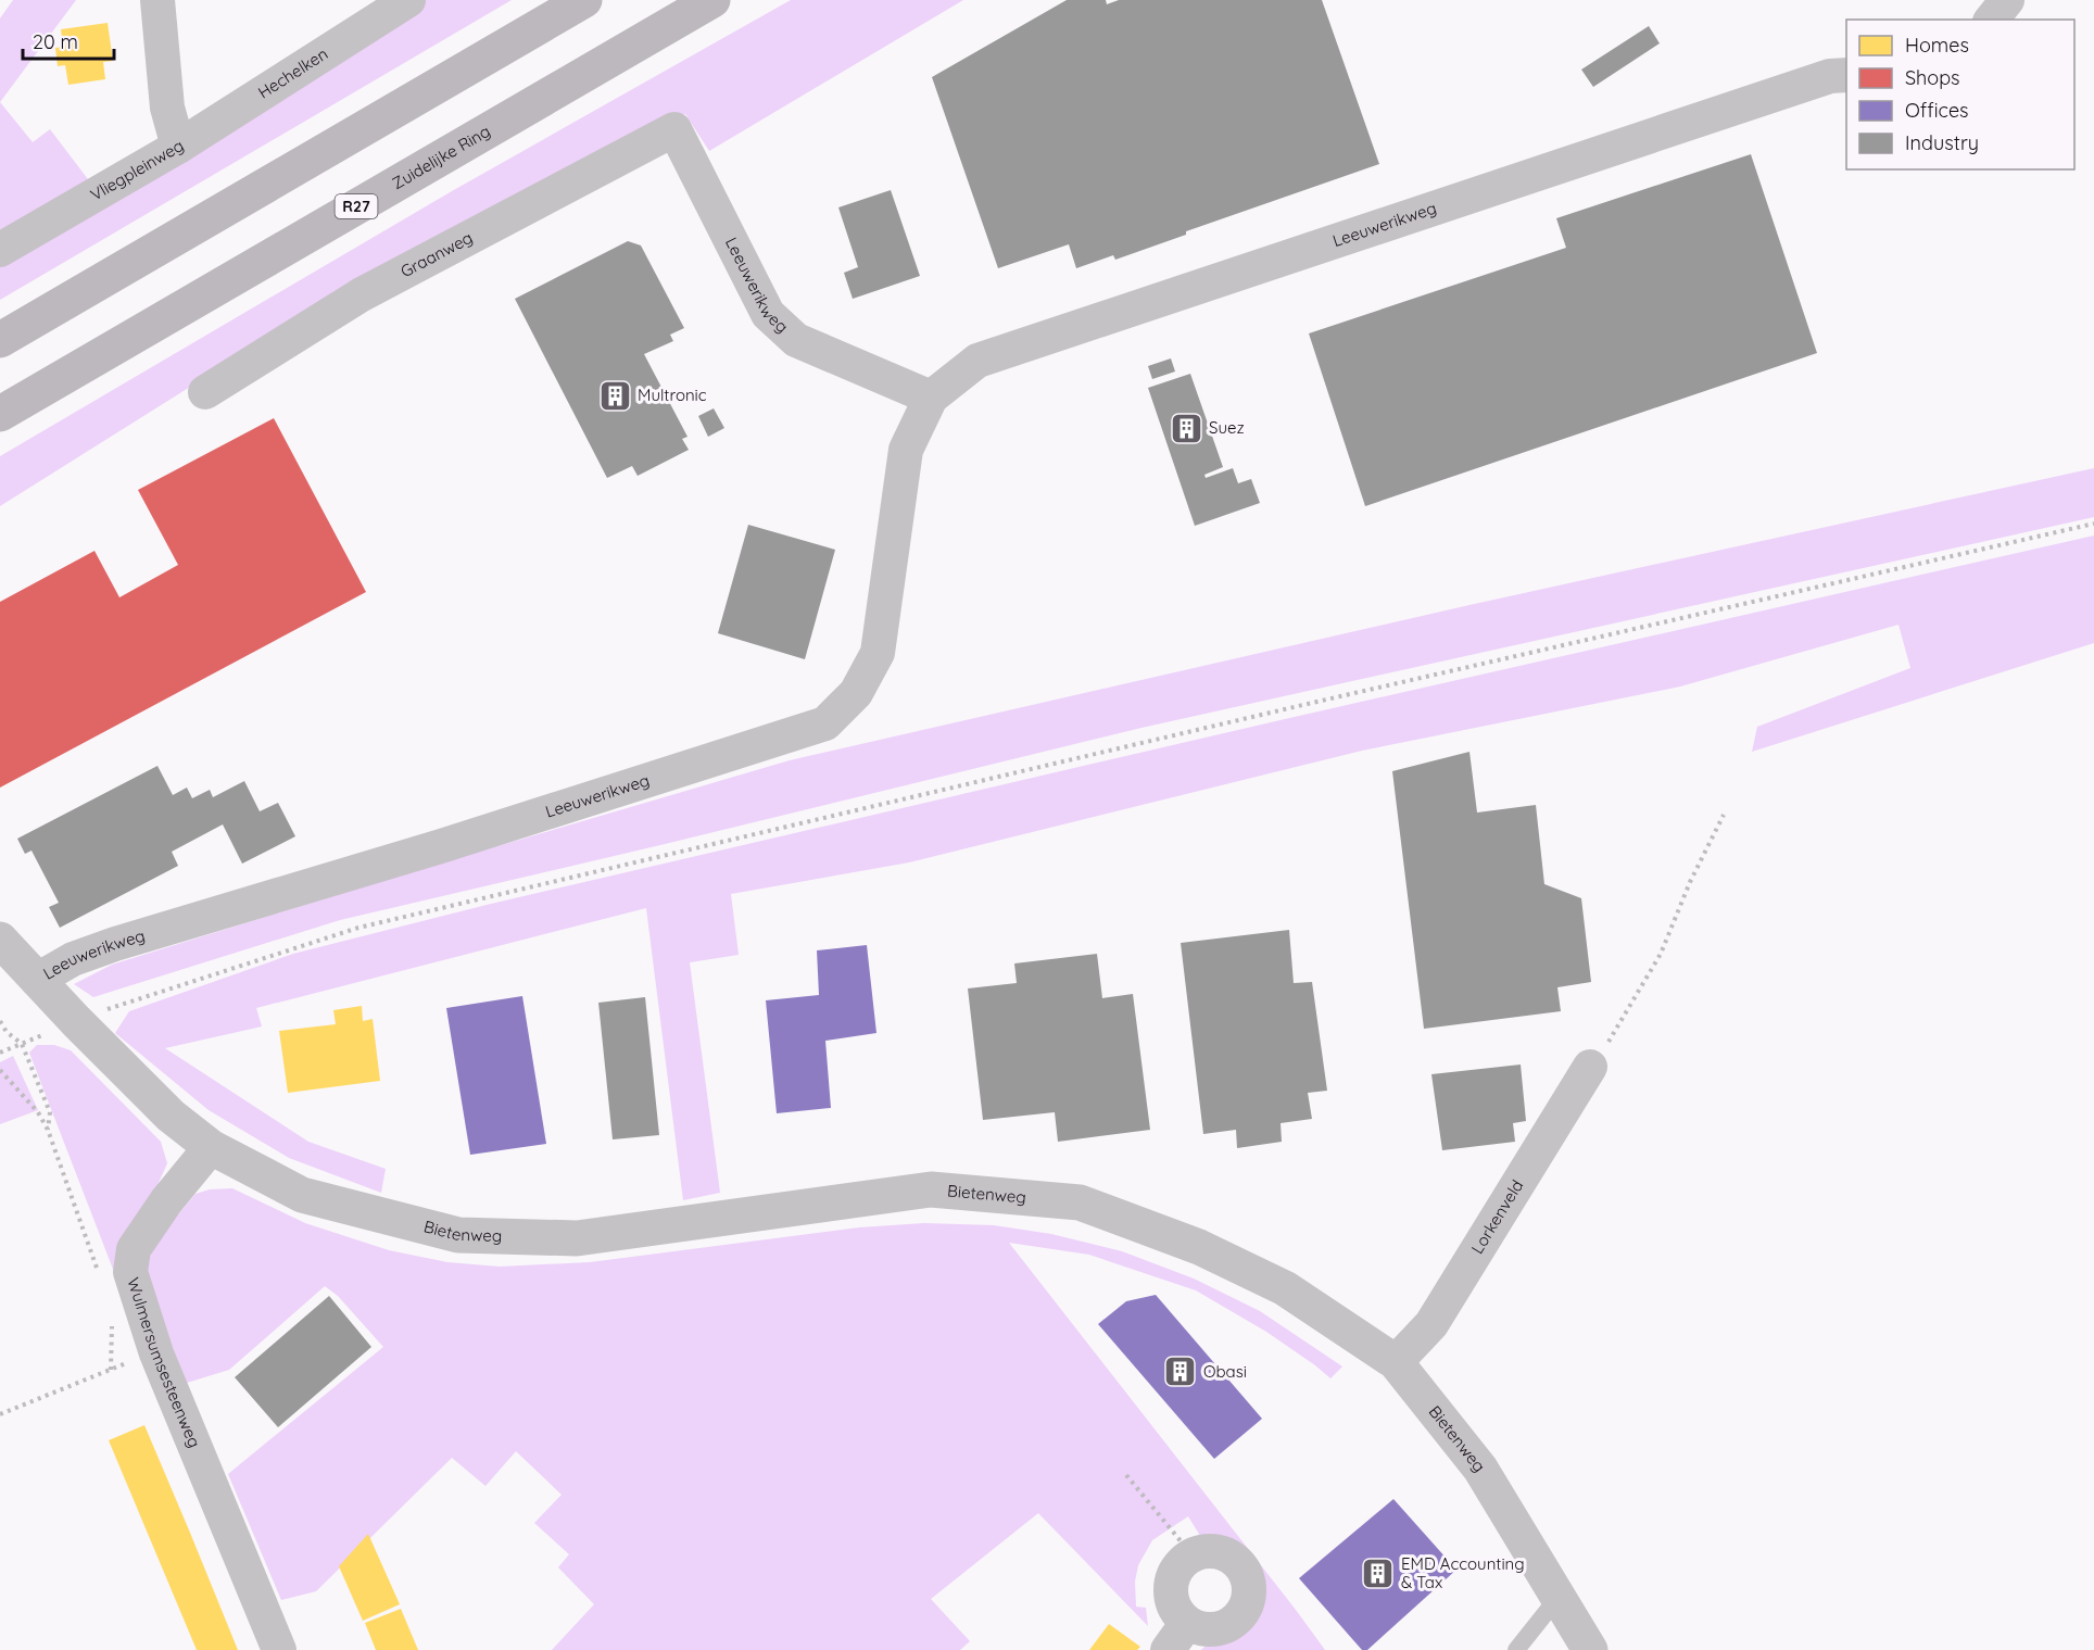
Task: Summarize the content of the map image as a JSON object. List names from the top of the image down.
{
  "streets": {
    "highway": ["Zuidelijke Ring", "R27"],
    "street": [
      "Hechelken",
      "Vliegpleinweg",
      "Leeuwerikweg",
      "Graanweg",
      "Bietenweg",
      "Lorkenveld",
      "Wulmersumsesteenweg"
    ]
  },
  "crossings": [
    ["Hechelken", "Vliegpleinweg"],
    ["Leeuwerikweg", "Graanweg"],
    ["Bietenweg", "Lorkenveld"],
    ["Bietenweg", "Wulmersumsesteenweg"]
  ],
  "places": {
    "building": [
      "Multronic",
      "Suez",
      "Obasi",
      "EMD Accounting & Tax"
    ]
  },
  "legend": [
    "Homes",
    "Shops",
    "Offices",
    "Industry"
  ],
  "scale_bar": "20 m"
}
